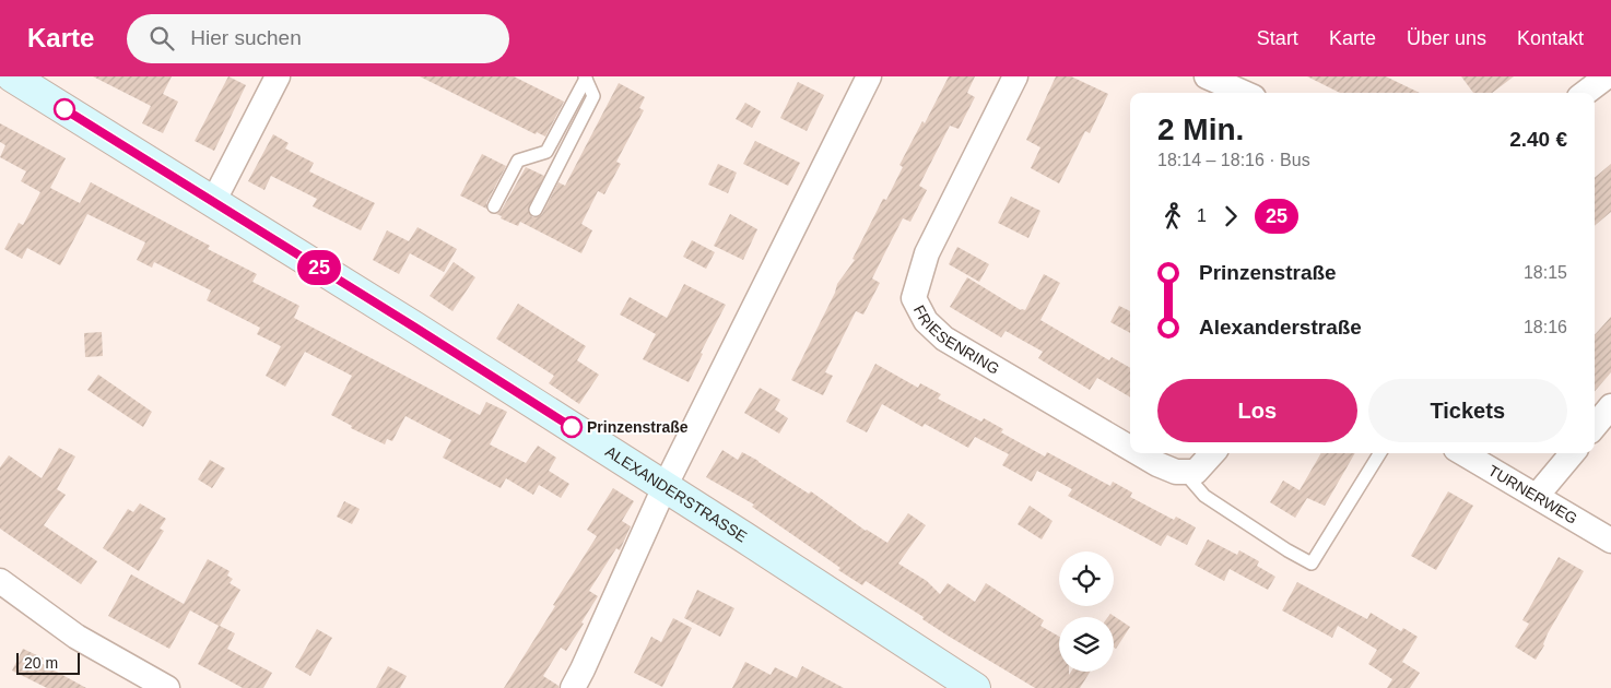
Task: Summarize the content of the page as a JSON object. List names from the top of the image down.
{
  "streets": {
    "street": ["FRIESENRING", "ALEXANDERSTRASSE", "TURNERWEG"]
  },
  "places": ["Prinzenstraße"],
  "lines": ["bus line 25"],
  "scale_bar": "20 m",
  "page": {
    "header": "Karte",
    "search": "Hier suchen",
    "nav": [
      "Start",
      "Karte",
      "Über uns",
      "Kontakt"
    ],
    "on_map": "25",
    "heading": ["2 Min.", "18:14 – 18:16 · Bus", "2.40 €"],
    "legs": ["1", "25"],
    "list": [
      {
        "name": "Prinzenstraße",
        "value": "18:15"
      },
      {
        "name": "Alexanderstraße",
        "value": "18:16"
      }
    ],
    "buttons": ["Los", "Tickets"],
    "scale": "20 m"
  }
}
